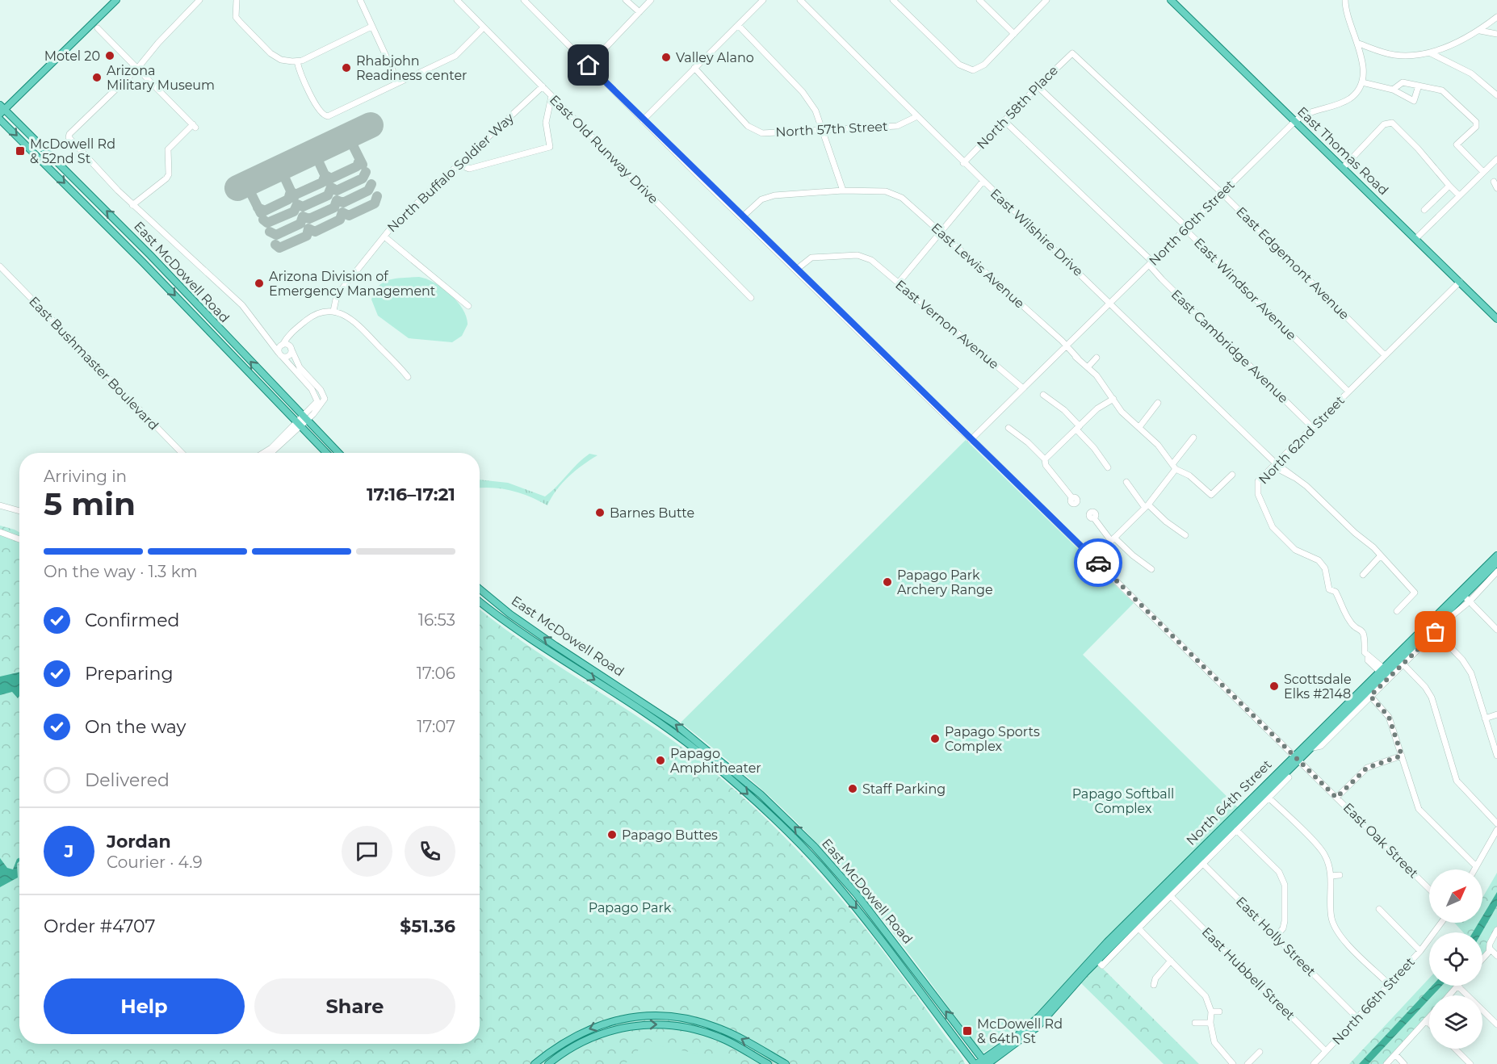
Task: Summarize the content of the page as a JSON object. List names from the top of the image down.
{
  "streets": {
    "main road": ["East Thomas Road", "East McDowell Road", "North 64th Street"],
    "street": [
      "North 58th Place",
      "North 57th Street",
      "East Old Runway Drive",
      "North Buffalo Soldier Way",
      "North 60th Street",
      "East Wilshire Drive",
      "East Edgemont Avenue",
      "East Lewis Avenue",
      "East Windsor Avenue",
      "East Vernon Avenue",
      "East Cambridge Avenue",
      "East Bushmaster Boulevard",
      "North 62nd Street",
      "East Oak Street",
      "East Holly Street",
      "East Hubbell Street",
      "North 66th Street"
    ]
  },
  "crossings": [
    ["North 58th Place", "East Wilshire Drive"],
    ["North 58th Place", "East Edgemont Avenue"],
    ["North 58th Place", "East Windsor Avenue"],
    ["North 58th Place", "East Cambridge Avenue"],
    ["North 57th Street", "East Wilshire Drive"],
    ["East Old Runway Drive", "North Buffalo Soldier Way"],
    ["East Thomas Road", "North 60th Street"],
    ["East Thomas Road", "North 62nd Street"],
    ["North 60th Street", "East Wilshire Drive"],
    ["North 60th Street", "East Edgemont Avenue"],
    ["North 60th Street", "East Lewis Avenue"],
    ["North 60th Street", "East Windsor Avenue"],
    ["North 60th Street", "East Vernon Avenue"],
    ["North 60th Street", "East Cambridge Avenue"],
    ["North 60th Street", "East Oak Street"],
    ["East Wilshire Drive", "North 62nd Street"],
    ["East Edgemont Avenue", "North 62nd Street"],
    ["East McDowell Road", "North 64th Street"],
    ["East Windsor Avenue", "North 62nd Street"],
    ["East Vernon Avenue", "East Oak Street"],
    ["East Cambridge Avenue", "North 62nd Street"],
    ["North 62nd Street", "North 64th Street"],
    ["North 64th Street", "East Oak Street"],
    ["North 64th Street", "East Holly Street"],
    ["North 64th Street", "East Hubbell Street"],
    ["East Holly Street", "North 66th Street"],
    ["East Hubbell Street", "North 66th Street"]
  ],
  "parks": ["Papago Softball Complex", "Papago Park"],
  "places": {
    "other": [
      "Motel 20",
      "Valley Alano",
      "Rhabjohn Readiness center",
      "Arizona Military Museum",
      "Arizona Division of Emergency Management",
      "Barnes Butte",
      "Papago Park Archery Range",
      "Scottsdale Elks #2148",
      "Papago Sports Complex",
      "Papago Amphitheater",
      "Staff Parking",
      "Papago Buttes"
    ],
    "transit": ["McDowell Rd & 52nd St", "McDowell Rd & 64th St"]
  },
  "north": "top right",
  "page": {
    "heading": ["5 min", "Arriving in", "17:16–17:21"],
    "panel": [
      "Jordan",
      "Courier · 4.9",
      "Order #4707",
      "$51.36"
    ],
    "bar": "On the way · 1.3 km",
    "list": [
      ["Confirmed", "16:53"],
      ["Preparing", "17:06"],
      ["On the way", "17:07"],
      "Delivered"
    ],
    "round": "J",
    "buttons": ["Help", "Share"]
  }
}
